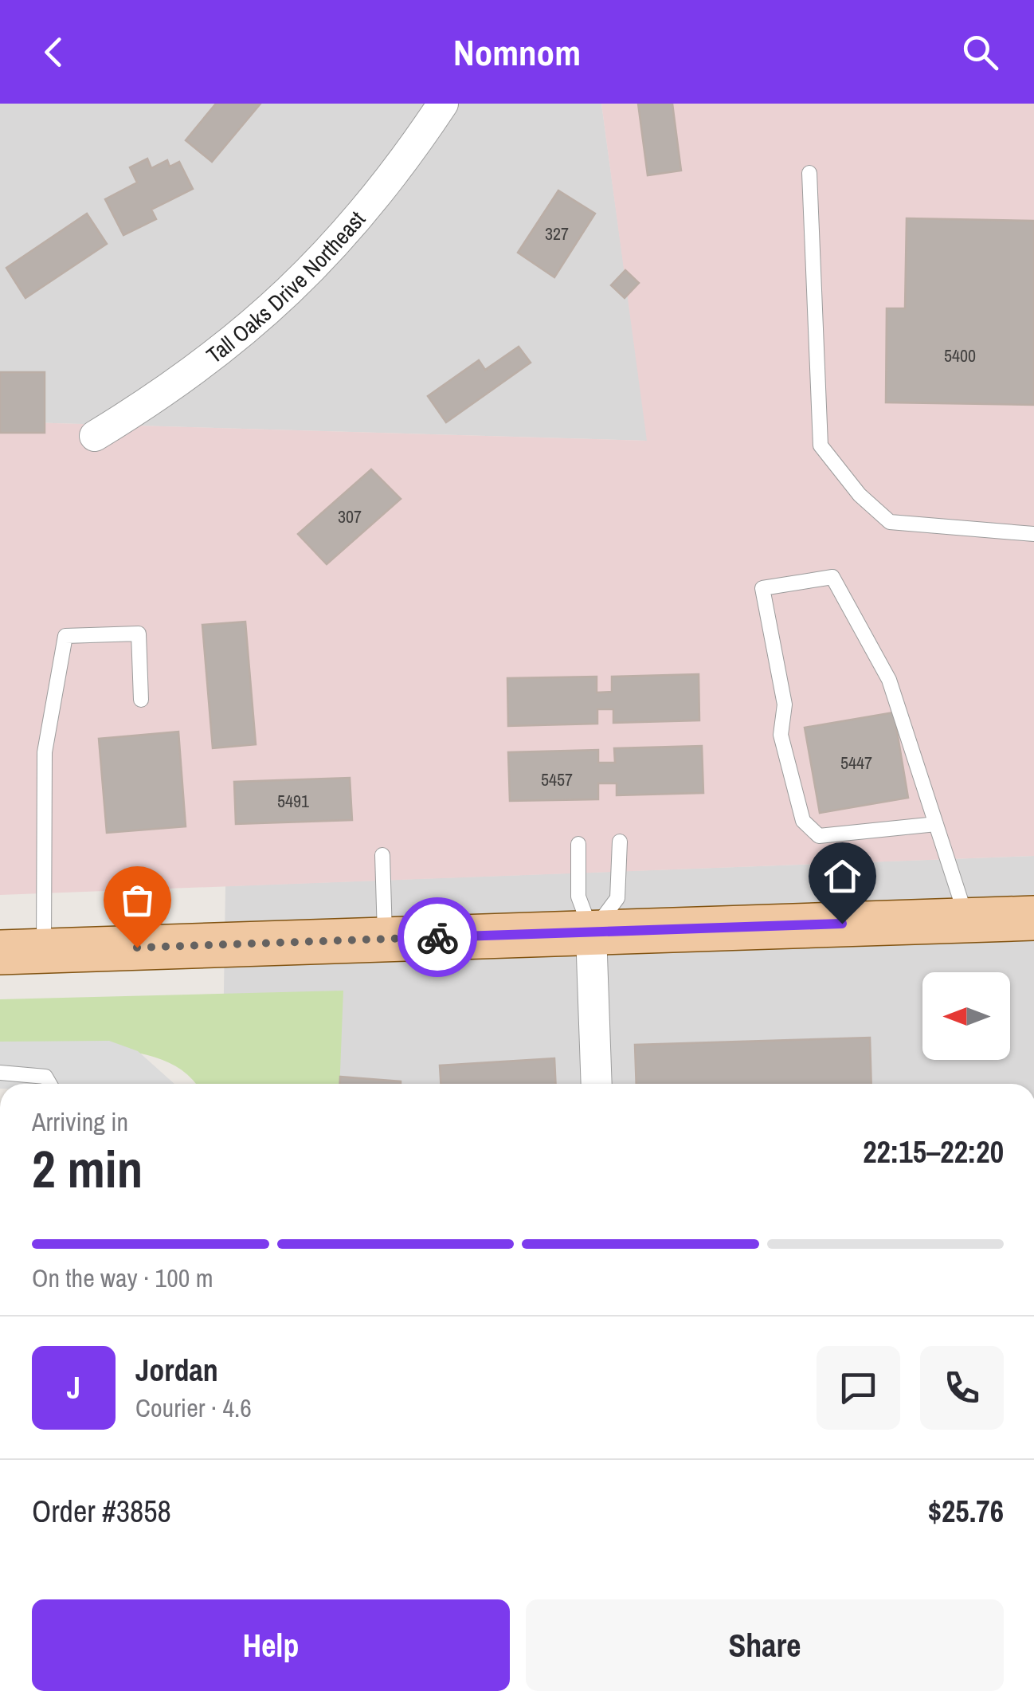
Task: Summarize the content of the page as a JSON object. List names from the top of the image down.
{
  "streets": {
    "street": ["Tall Oaks Drive Northeast"]
  },
  "house_numbers": [
    "327",
    "5400",
    "307",
    "5447",
    "5457",
    "5491"
  ],
  "north": "left",
  "page": {
    "header": "Nomnom",
    "heading": ["2 min", "Arriving in", "22:15–22:20"],
    "panel": [
      "Jordan",
      "Courier · 4.6",
      "Order #3858",
      "$25.76"
    ],
    "bar": "On the way · 100 m",
    "round": "J",
    "buttons": ["Help", "Share"]
  }
}
